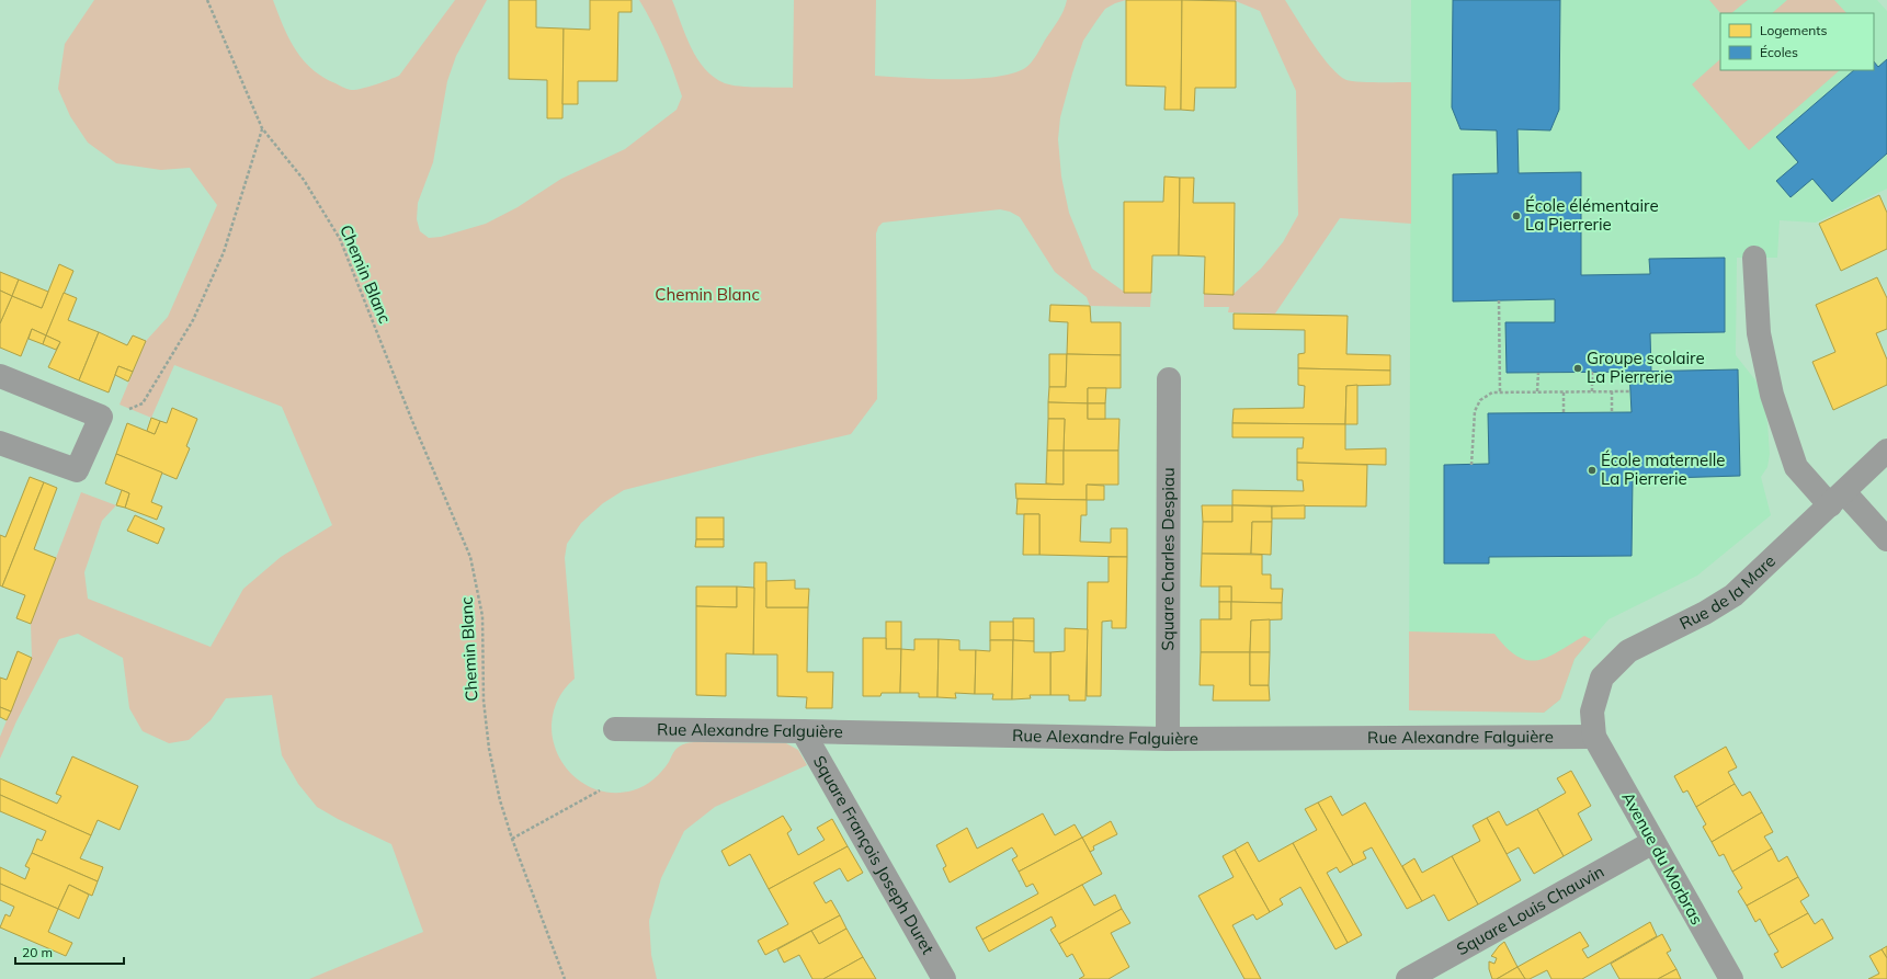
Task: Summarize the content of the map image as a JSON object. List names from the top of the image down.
{
  "streets": {
    "street": [
      "Square Charles Despiau",
      "Rue de la Mare",
      "Rue Alexandre Falguière",
      "Square François Joseph Duret",
      "Avenue du Morbras",
      "Square Louis Chauvin"
    ],
    "path": ["Chemin Blanc"]
  },
  "crossings": [
    ["Square Charles Despiau", "Rue Alexandre Falguière"],
    ["Rue de la Mare", "Rue Alexandre Falguière"],
    ["Rue de la Mare", "Avenue du Morbras"],
    ["Rue Alexandre Falguière", "Square François Joseph Duret"],
    ["Rue Alexandre Falguière", "Avenue du Morbras"],
    ["Avenue du Morbras", "Square Louis Chauvin"]
  ],
  "parks": ["Chemin Blanc"],
  "places": ["École élémentaire La Pierrerie", "Groupe scolaire La Pierrerie", "École maternelle La Pierrerie"],
  "legend": ["Logements", "Écoles"],
  "scale_bar": "20 m"
}
